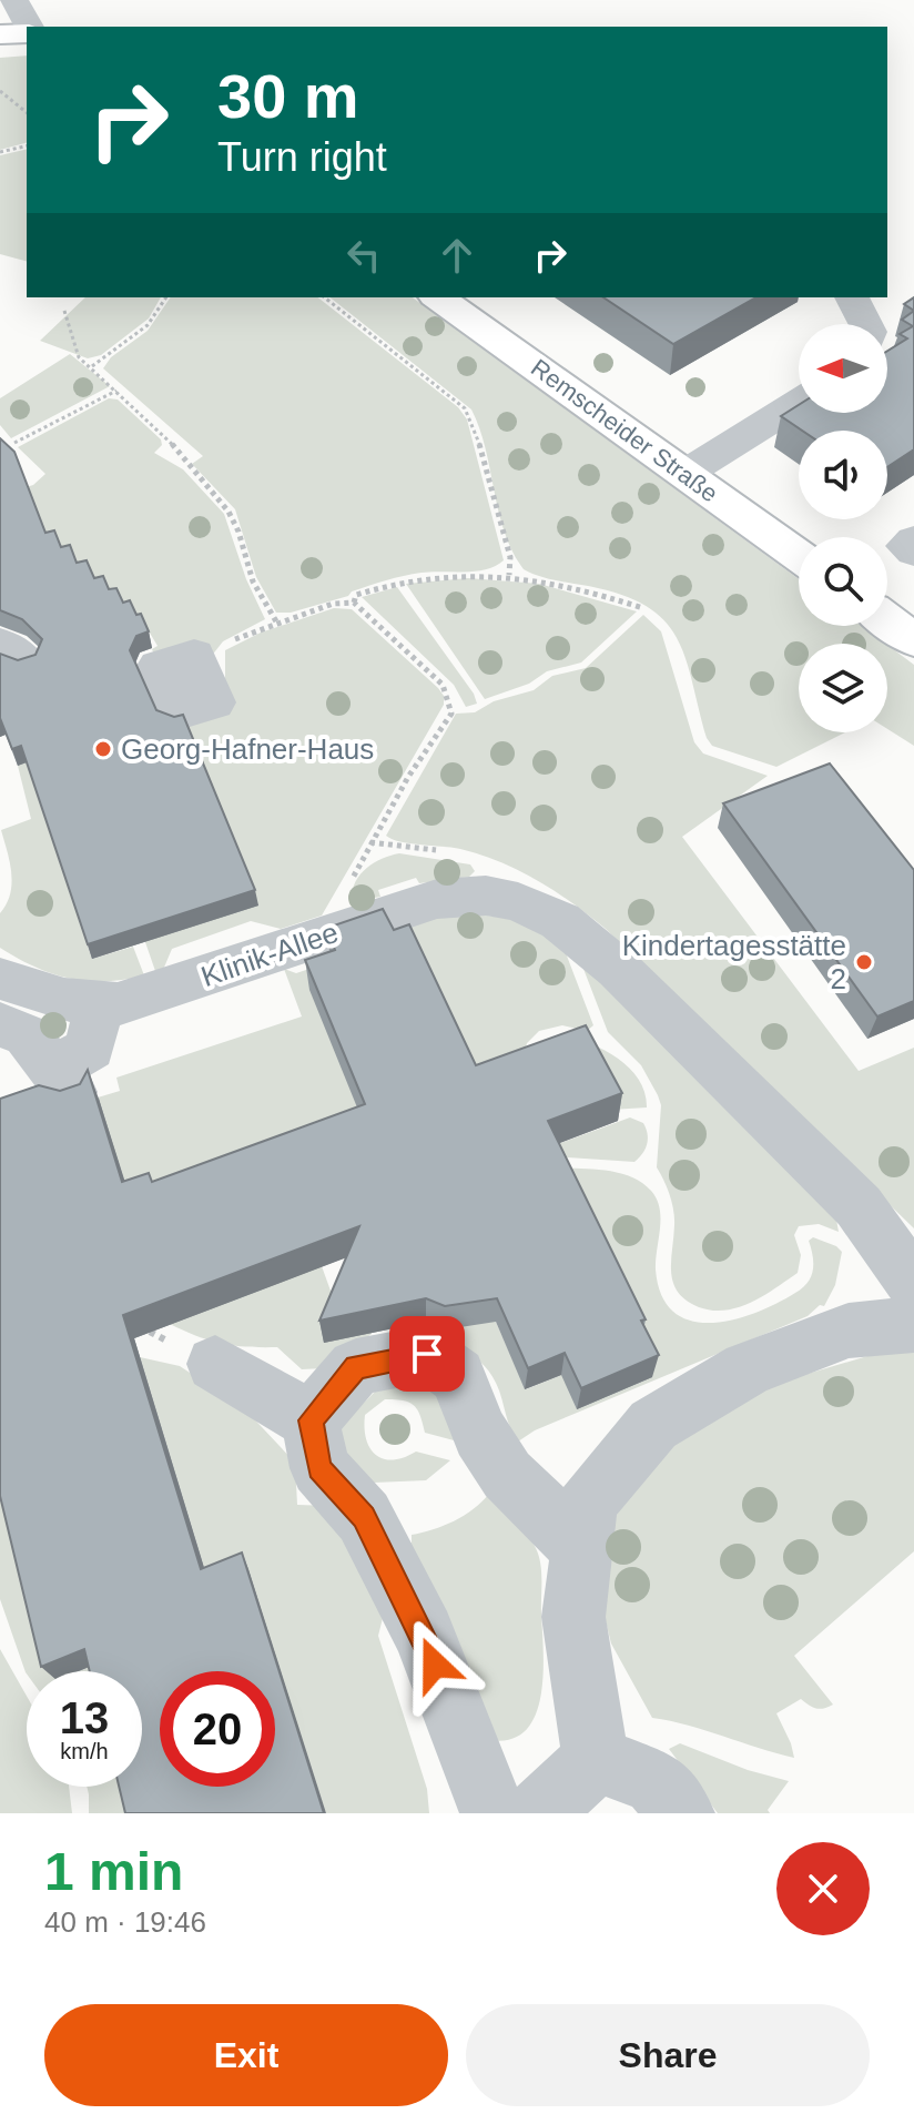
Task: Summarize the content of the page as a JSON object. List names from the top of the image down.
{
  "streets": {
    "main road": ["Remscheider Straße"],
    "street": ["Klinik-Allee"]
  },
  "places": ["Georg-Hafner-Haus", "Kindertagesstätte 2"],
  "north": "left",
  "page": {
    "turn": ["30 m", "Turn right"],
    "speed": "13 km/h",
    "limit": "20",
    "heading": ["1 min", "40 m · 19:46"],
    "buttons": ["Exit", "Share"]
  }
}
